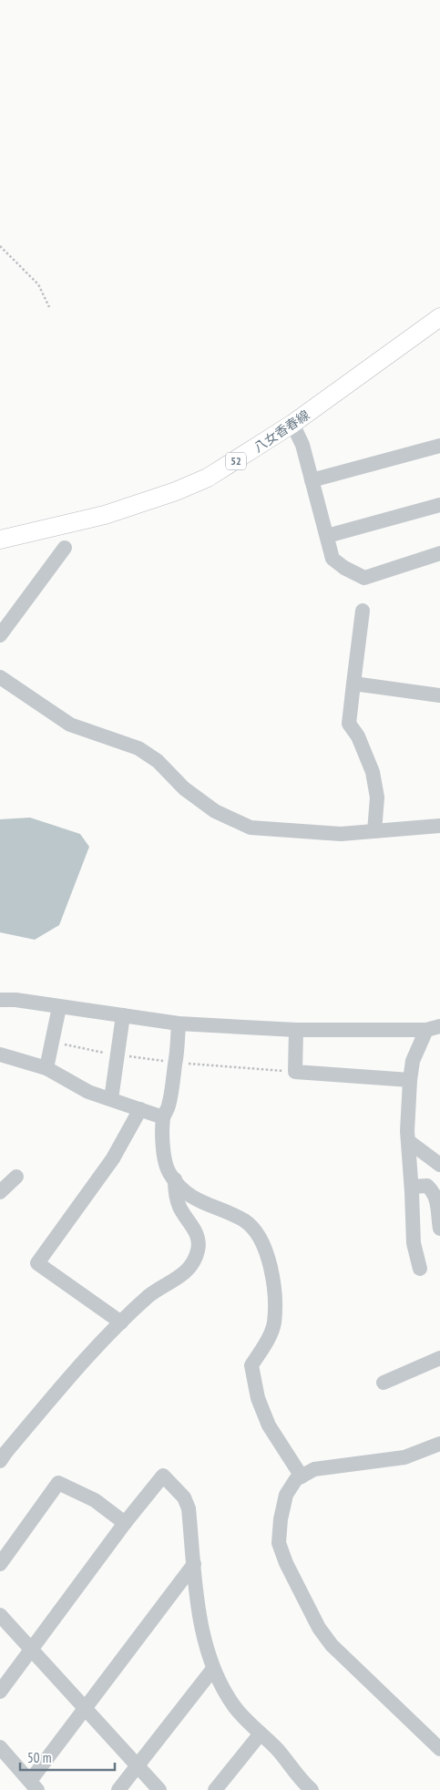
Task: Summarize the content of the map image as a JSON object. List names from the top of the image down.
{
  "streets": {
    "main road": ["八女香春線", "52"]
  },
  "scale_bar": "50 m"
}
